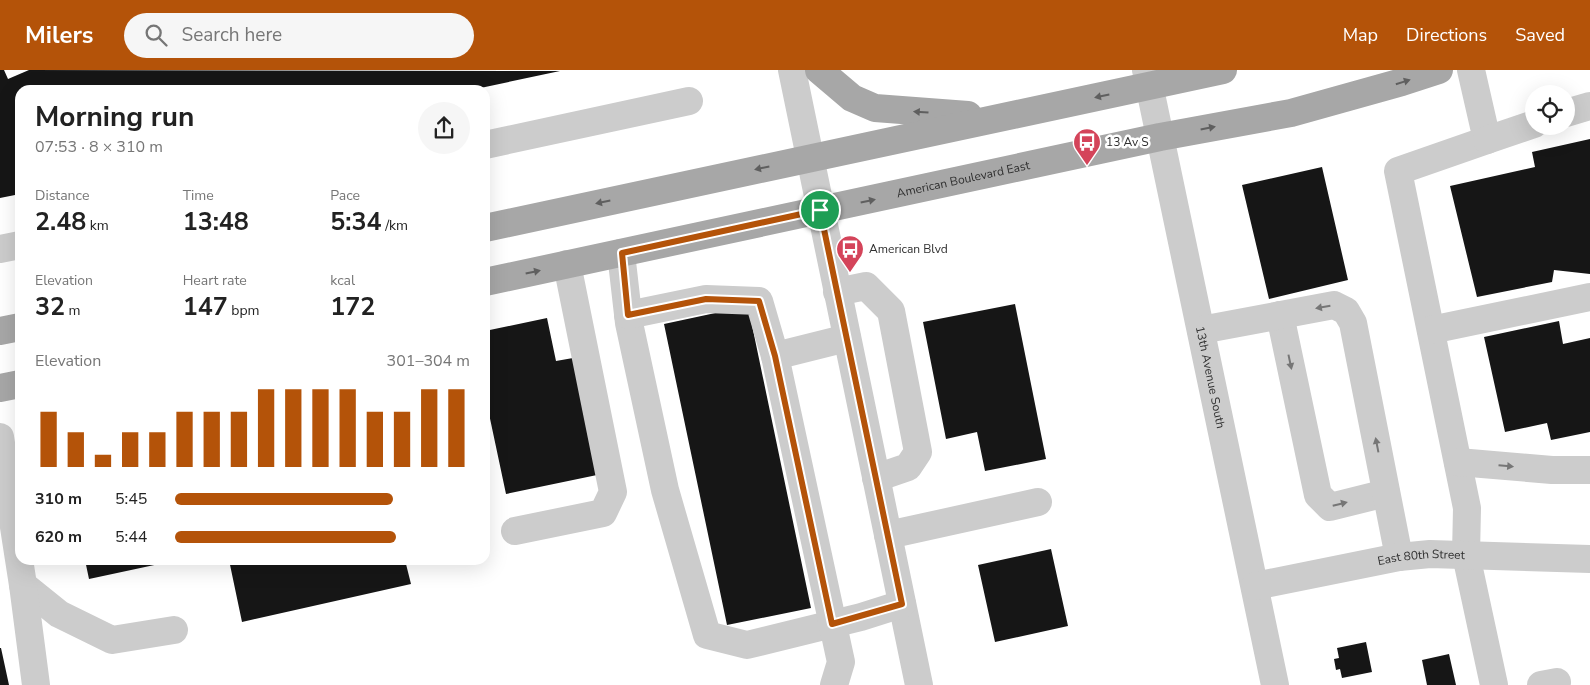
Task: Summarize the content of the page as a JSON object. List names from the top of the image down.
{
  "streets": {
    "main road": ["American Boulevard East"],
    "street": ["13th Avenue South", "East 80th Street"]
  },
  "crossings": [
    ["American Boulevard East", "13th Avenue South"],
    ["13th Avenue South", "East 80th Street"]
  ],
  "places": {
    "bus stop": ["13 Av S", "American Blvd"]
  },
  "page": {
    "header": "Milers",
    "search": "Search here",
    "nav": ["Map", "Directions", "Saved"],
    "heading": ["Morning run", "07:53 · 8 × 310 m"],
    "stats": [
      ["Distance", "2.48 km"],
      ["Time", "13:48"],
      ["Pace", "5:34 /km"],
      ["Elevation", "32 m"],
      ["Heart rate", "147 bpm"],
      ["kcal", "172"]
    ],
    "chart": ["Elevation", "301–304 m"],
    "list": [
      {
        "name": "310 m",
        "note": "5:45"
      },
      {
        "name": "620 m",
        "note": "5:44"
      }
    ]
  }
}
